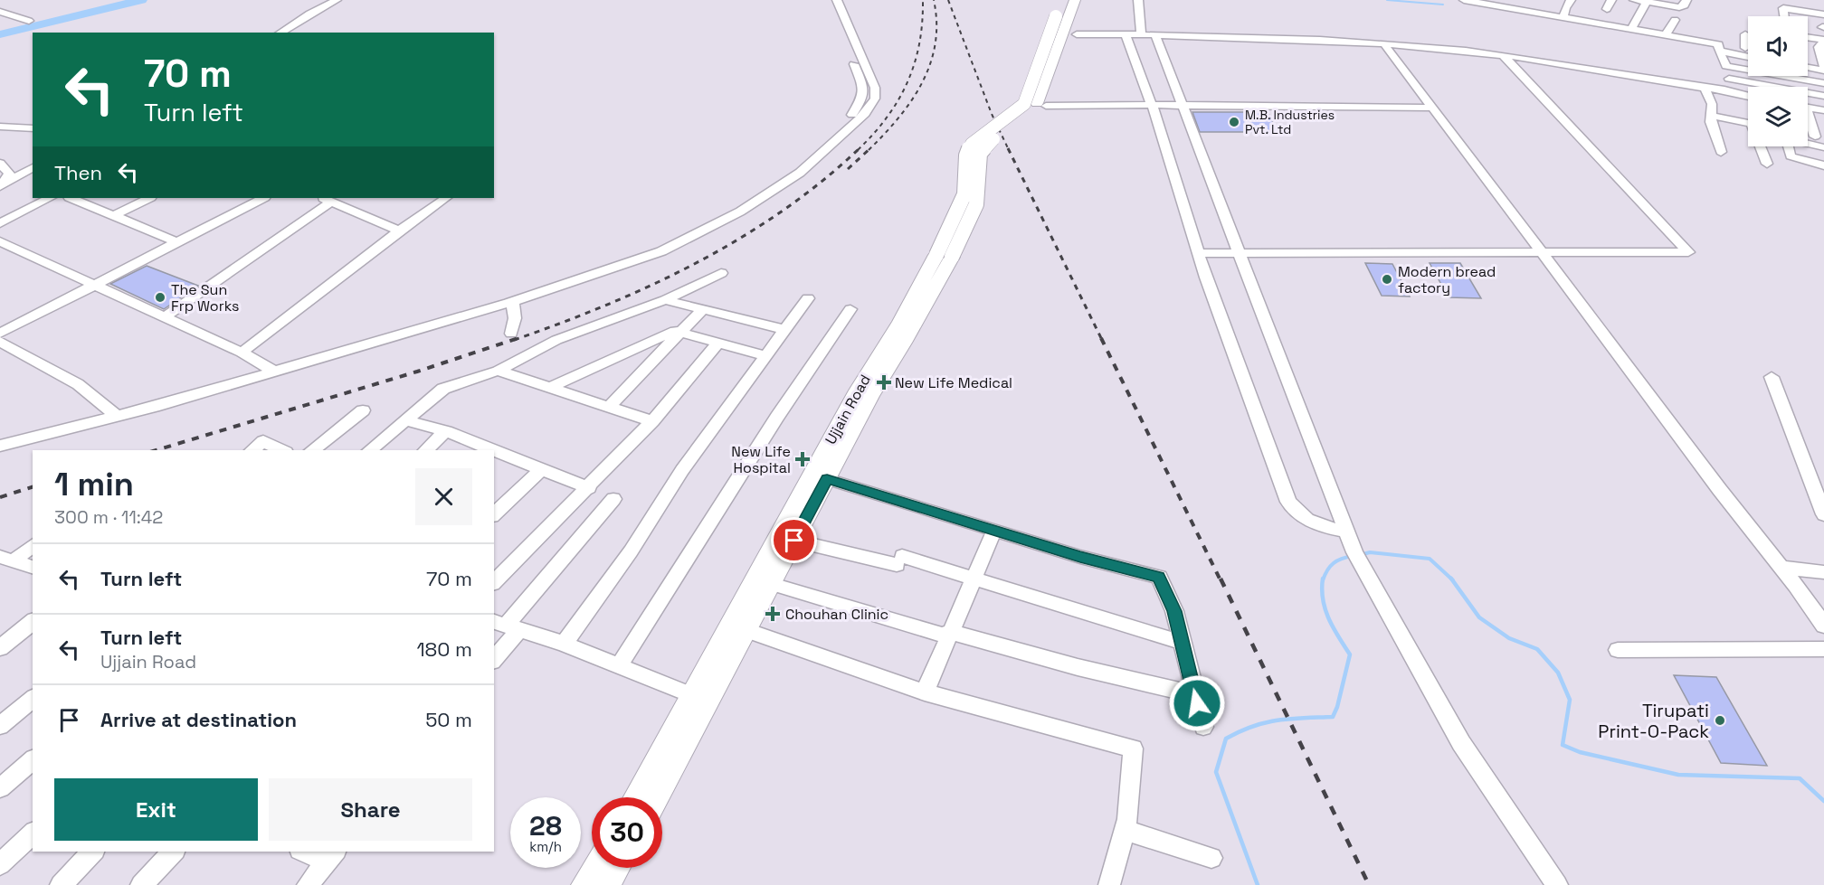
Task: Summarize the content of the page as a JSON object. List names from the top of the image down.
{
  "streets": {
    "main road": ["Ujjain Road"]
  },
  "places": {
    "other": [
      "M.B. Industries Pvt. Ltd",
      "Modern bread factory",
      "The Sun Frp Works",
      "Tirupati Print-O-Pack"
    ],
    "health": ["New Life Medical", "New Life Hospital", "Chouhan Clinic"]
  },
  "page": {
    "turn": ["70 m", "Turn left"],
    "then": "Then",
    "heading": ["1 min", "300 m · 11:42"],
    "list": [
      {
        "name": "Turn left",
        "value": "70 m"
      },
      {
        "name": "Turn left",
        "note": "Ujjain Road",
        "value": "180 m"
      },
      {
        "name": "Arrive at destination",
        "value": "50 m"
      }
    ],
    "buttons": ["Exit", "Share"],
    "speed": "28 km/h",
    "limit": "30"
  }
}
